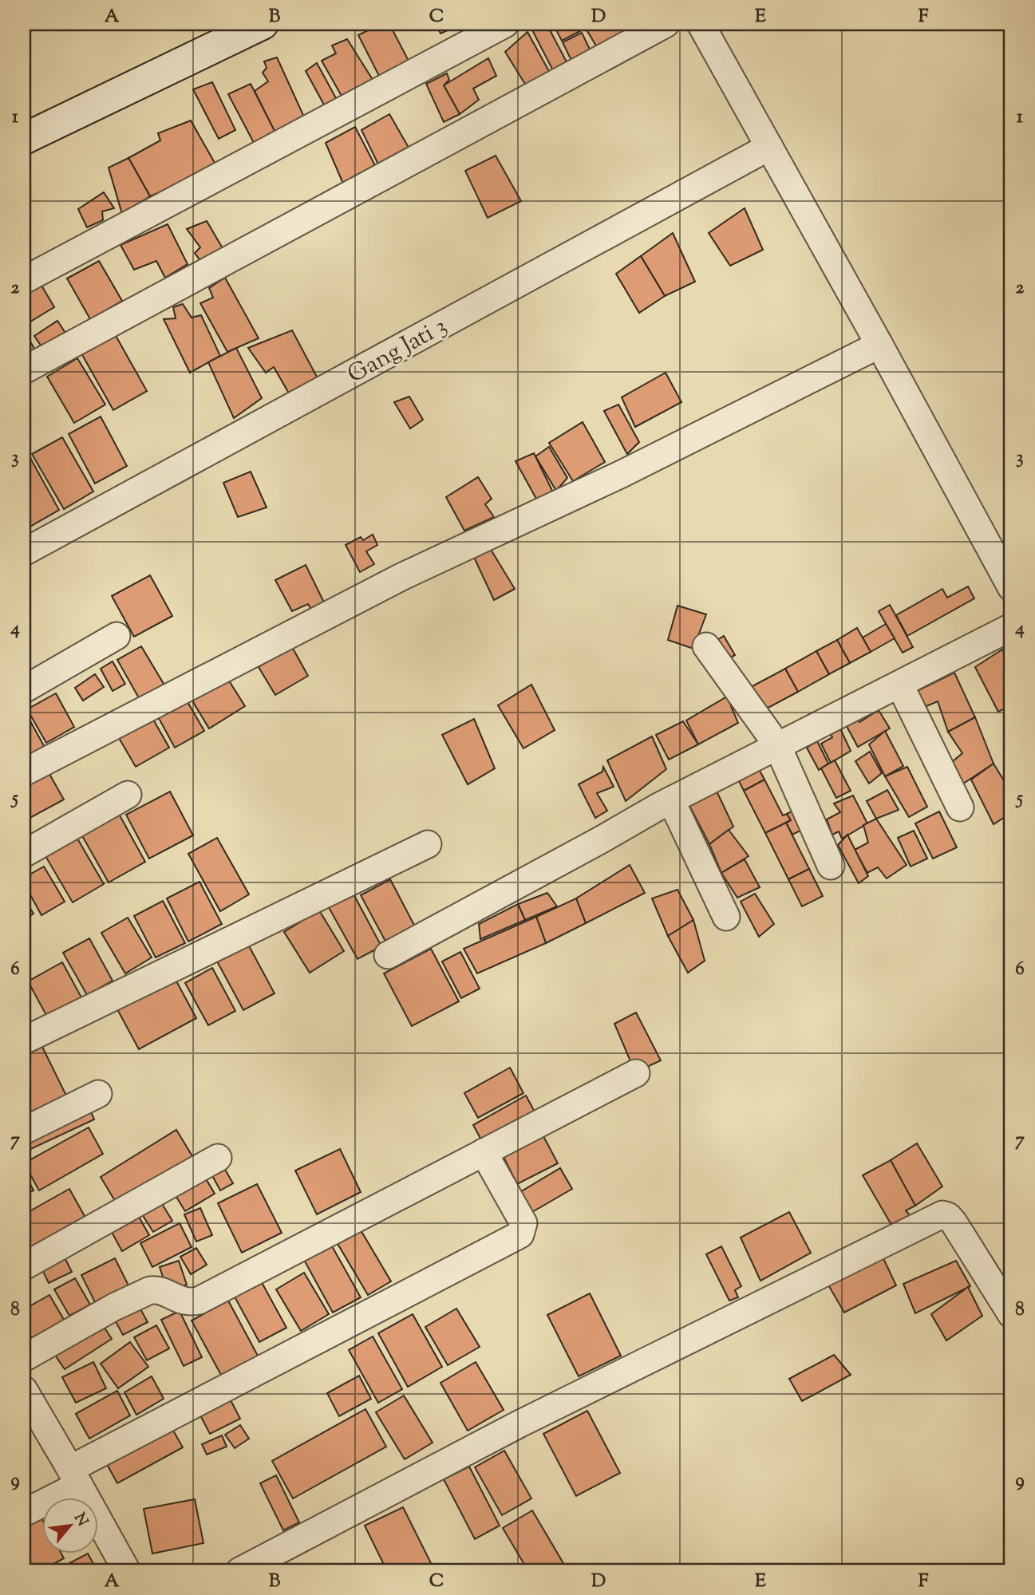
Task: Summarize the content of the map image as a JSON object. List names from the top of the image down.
{
  "streets": {
    "street": ["Gang Jati 3"]
  },
  "north": "top right",
  "grid": {
    "columns": [
      "A",
      "B",
      "C",
      "D",
      "E",
      "F"
    ],
    "rows": [
      "1",
      "2",
      "3",
      "4",
      "5",
      "6",
      "7",
      "8",
      "9"
    ]
  }
}
